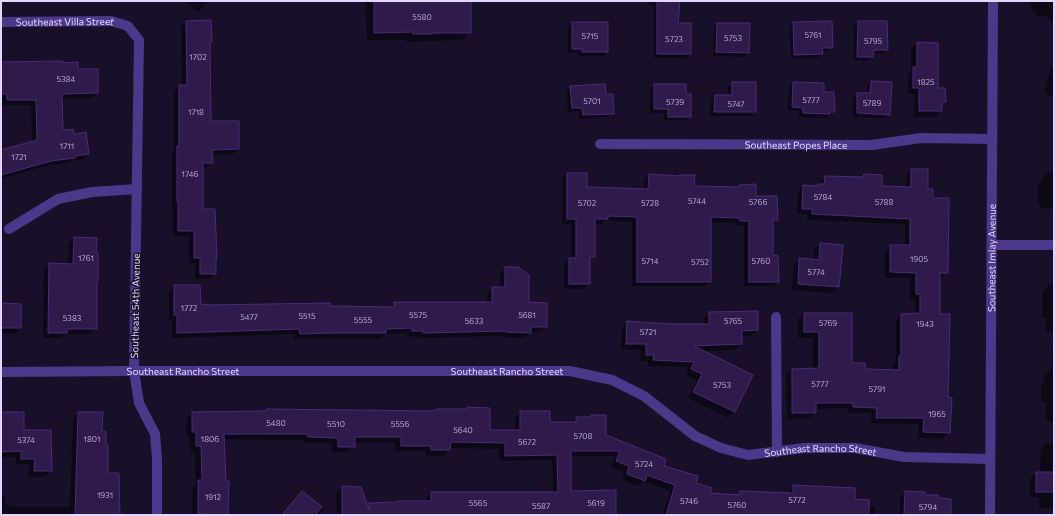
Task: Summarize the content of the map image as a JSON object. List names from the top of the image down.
{
  "streets": {
    "street": [
      "Southeast Villa Street",
      "Southeast Popes Place",
      "Southeast Imlay Avenue",
      "Southeast 54th Avenue",
      "Southeast Rancho Street"
    ]
  },
  "crossings": [
    ["Southeast Villa Street", "Southeast 54th Avenue"],
    ["Southeast Popes Place", "Southeast Imlay Avenue"],
    ["Southeast Imlay Avenue", "Southeast Rancho Street"],
    ["Southeast 54th Avenue", "Southeast Rancho Street"]
  ],
  "house_numbers": [
    "5580",
    "5761",
    "5715",
    "5753",
    "5723",
    "5795",
    "1702",
    "5384",
    "1825",
    "5777",
    "5701",
    "5739",
    "5789",
    "5747",
    "1718",
    "1711",
    "1721",
    "1746",
    "5784",
    "5744",
    "5766",
    "5788",
    "5702",
    "5728",
    "1761",
    "1905",
    "5714",
    "5760",
    "5752",
    "5774",
    "1772",
    "5575",
    "5681",
    "5515",
    "5477",
    "5383",
    "5555",
    "5633",
    "5765",
    "5769",
    "1943",
    "5721",
    "5777",
    "5753",
    "5791",
    "1965",
    "5480",
    "5510",
    "5556",
    "5640",
    "5708",
    "1801",
    "1806",
    "5374",
    "5672",
    "5724",
    "1931",
    "1912",
    "5772",
    "5746",
    "5565",
    "5619",
    "5760",
    "5587",
    "5794"
  ]
}
